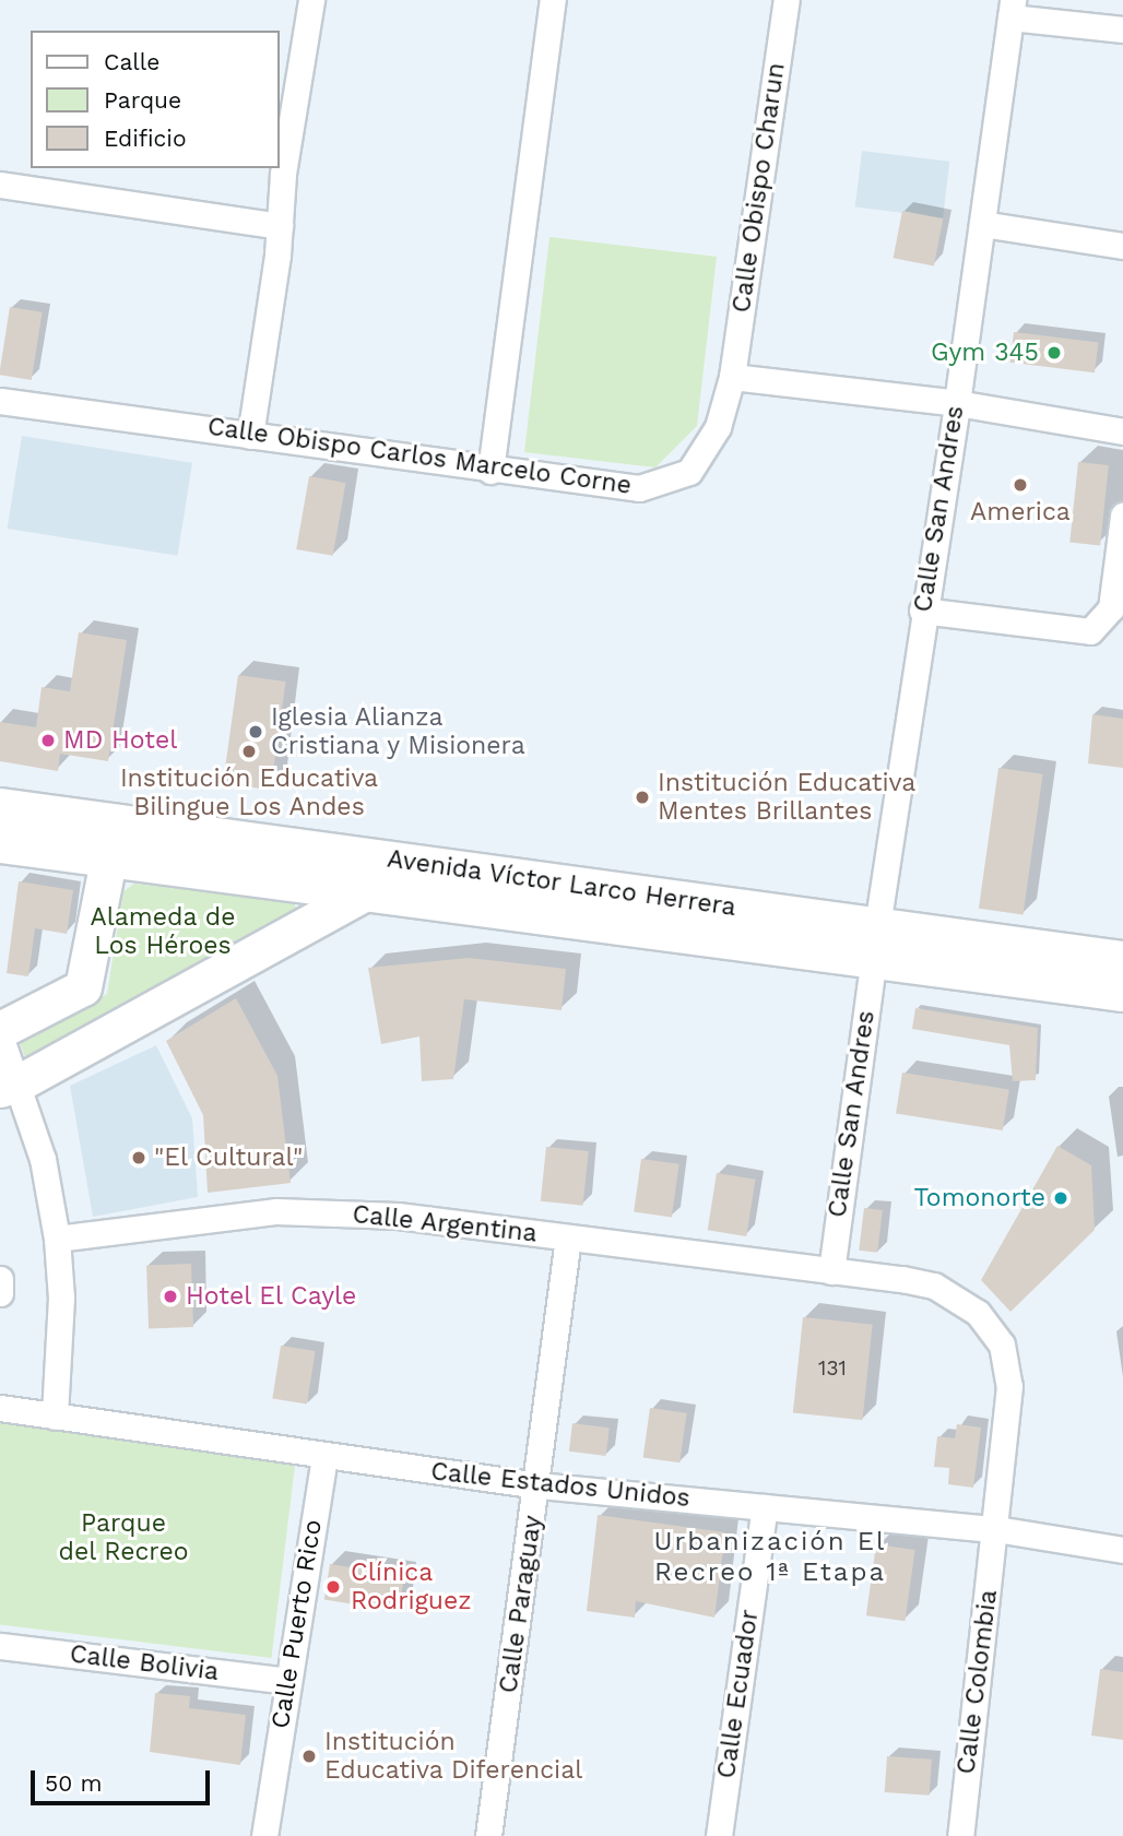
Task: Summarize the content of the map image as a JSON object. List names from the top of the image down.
{
  "streets": {
    "main road": ["Avenida Víctor Larco Herrera"],
    "street": [
      "Calle Obispo Charun",
      "Calle Obispo Carlos Marcelo Corne",
      "Calle San Andres",
      "Calle Argentina",
      "Calle Estados Unidos",
      "Calle Paraguay",
      "Calle Puerto Rico",
      "Calle Bolivia",
      "Calle Colombia",
      "Calle Ecuador"
    ]
  },
  "crossings": [
    ["Calle Obispo Charun", "Calle Obispo Carlos Marcelo Corne"],
    ["Calle San Andres", "Avenida Víctor Larco Herrera"],
    ["Calle San Andres", "Calle Argentina"],
    ["Calle Argentina", "Calle Estados Unidos"],
    ["Calle Argentina", "Calle Paraguay"],
    ["Calle Argentina", "Calle Colombia"],
    ["Calle Estados Unidos", "Calle Paraguay"],
    ["Calle Estados Unidos", "Calle Puerto Rico"],
    ["Calle Estados Unidos", "Calle Colombia"],
    ["Calle Estados Unidos", "Calle Ecuador"],
    ["Calle Puerto Rico", "Calle Bolivia"]
  ],
  "districts": ["Urbanización El Recreo 1ª Etapa"],
  "parks": ["Alameda de Los Héroes", "Parque del Recreo"],
  "places": [
    "Gym 345",
    "America",
    "Iglesia Alianza Cristiana y Misionera",
    "MD Hotel",
    "Institución Educativa Bilingue Los Andes",
    "Institución Educativa Mentes Brillantes",
    "\"El Cultural\"",
    "Tomonorte",
    "Hotel El Cayle",
    "Clínica Rodriguez",
    "Institución Educativa Diferencial"
  ],
  "house_numbers": ["131"],
  "legend": ["Calle", "Parque", "Edificio"],
  "scale_bar": "50 m"
}
